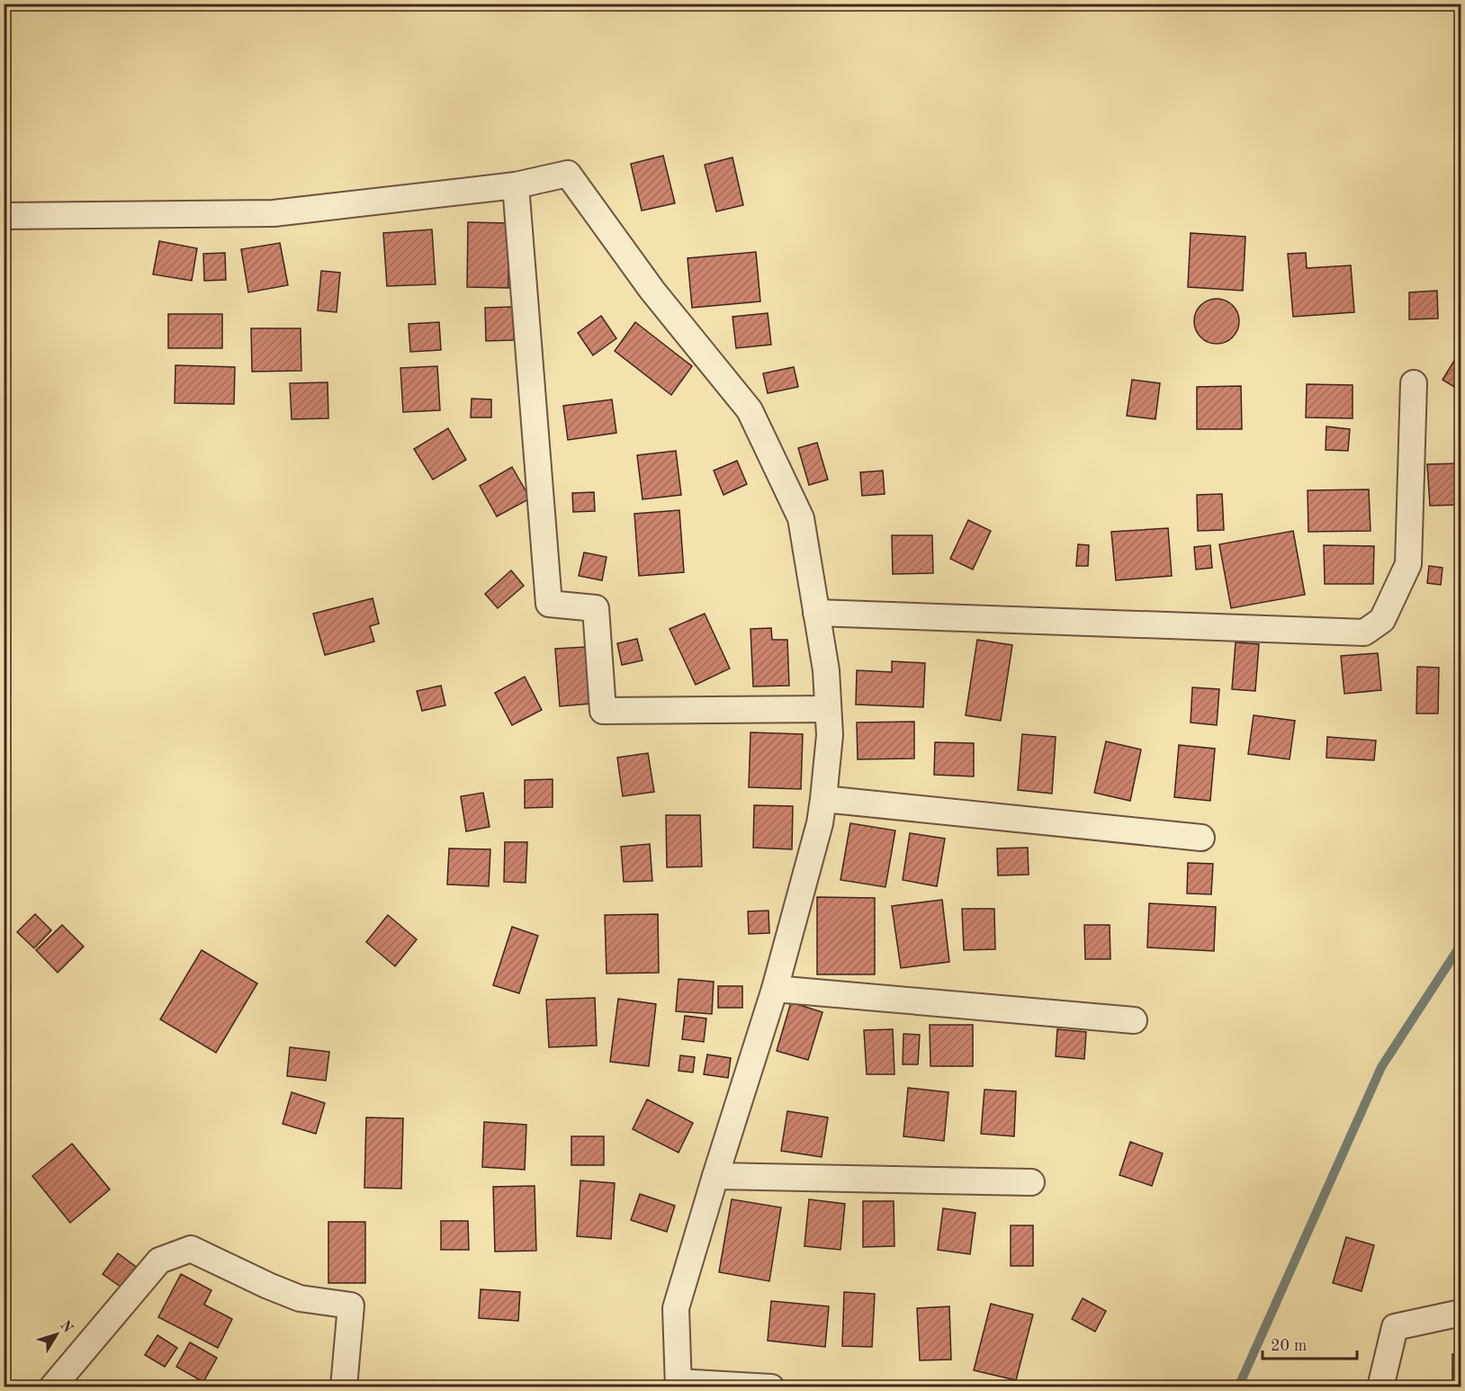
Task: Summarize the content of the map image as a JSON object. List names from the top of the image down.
{
  "scale_bar": "20 m",
  "north": "top right"
}
